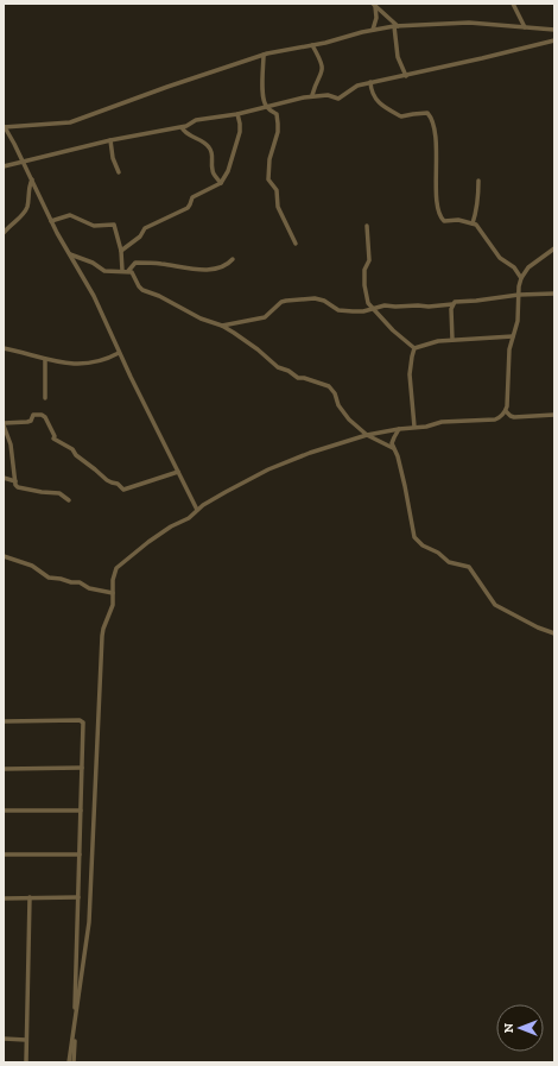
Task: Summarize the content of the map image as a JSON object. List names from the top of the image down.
{
  "north": "left"
}
